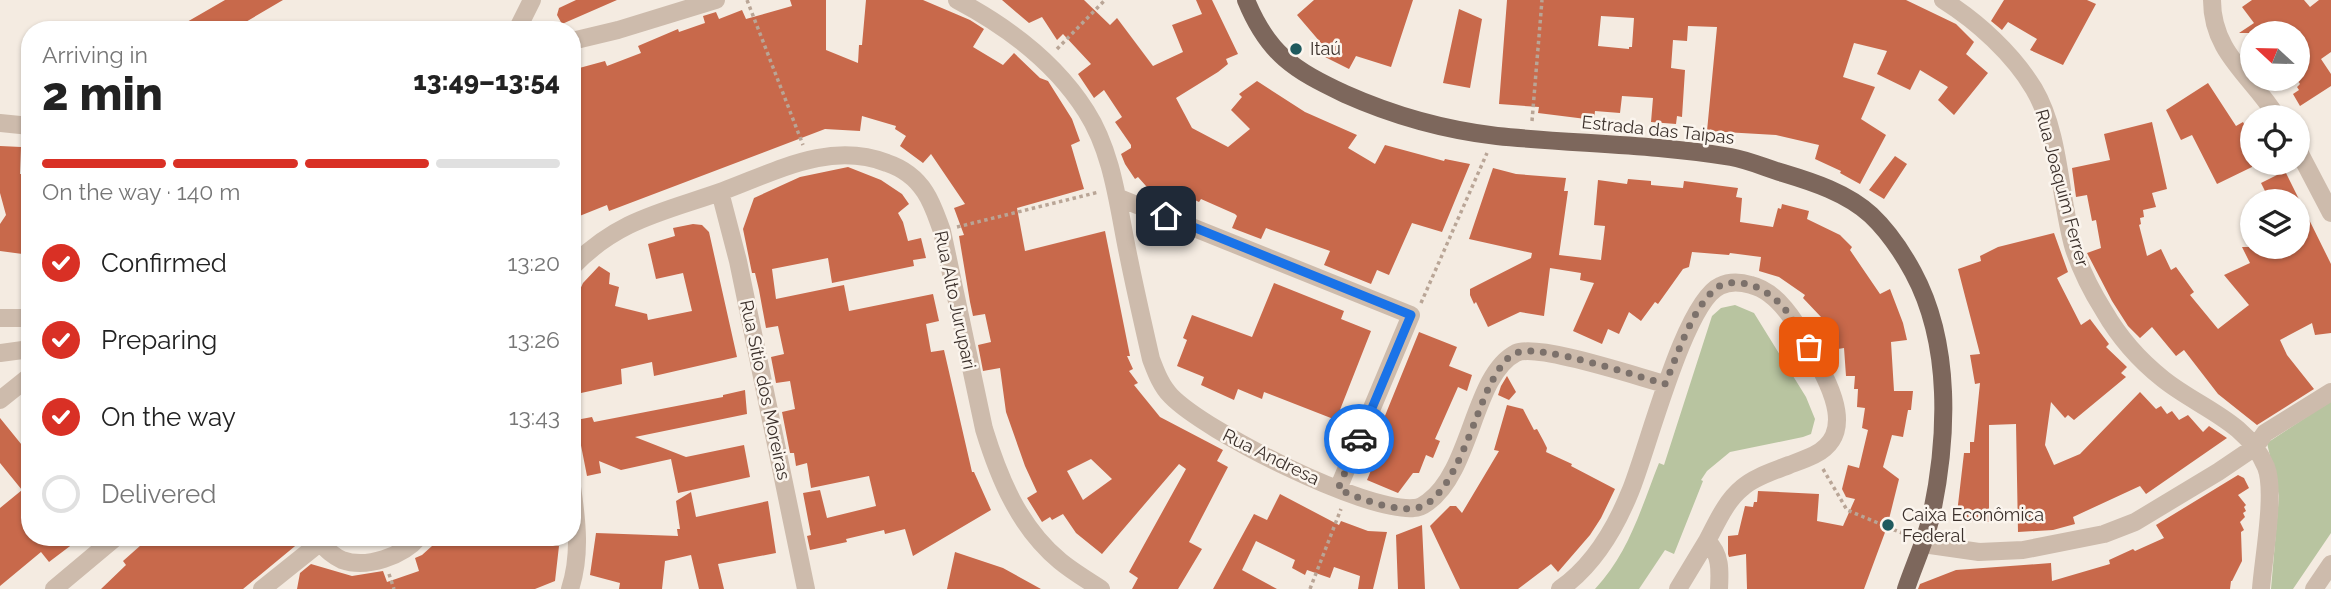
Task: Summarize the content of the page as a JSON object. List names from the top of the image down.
{
  "streets": {
    "main road": ["Estrada das Taipas"],
    "street": [
      "Rua Joaquim Ferrer",
      "Rua Alto Jurupari",
      "Rua Sítio dos Moreiras",
      "Rua Andresa"
    ]
  },
  "crossings": [
    ["Rua Alto Jurupari", "Rua Sítio dos Moreiras"]
  ],
  "places": ["Itaú", "Caixa Econômica Federal"],
  "north": "left",
  "page": {
    "heading": ["2 min", "Arriving in", "13:49–13:54"],
    "bar": "On the way · 140 m",
    "list": [
      ["Confirmed", "13:20"],
      ["Preparing", "13:26"],
      ["On the way", "13:43"],
      "Delivered"
    ]
  }
}
